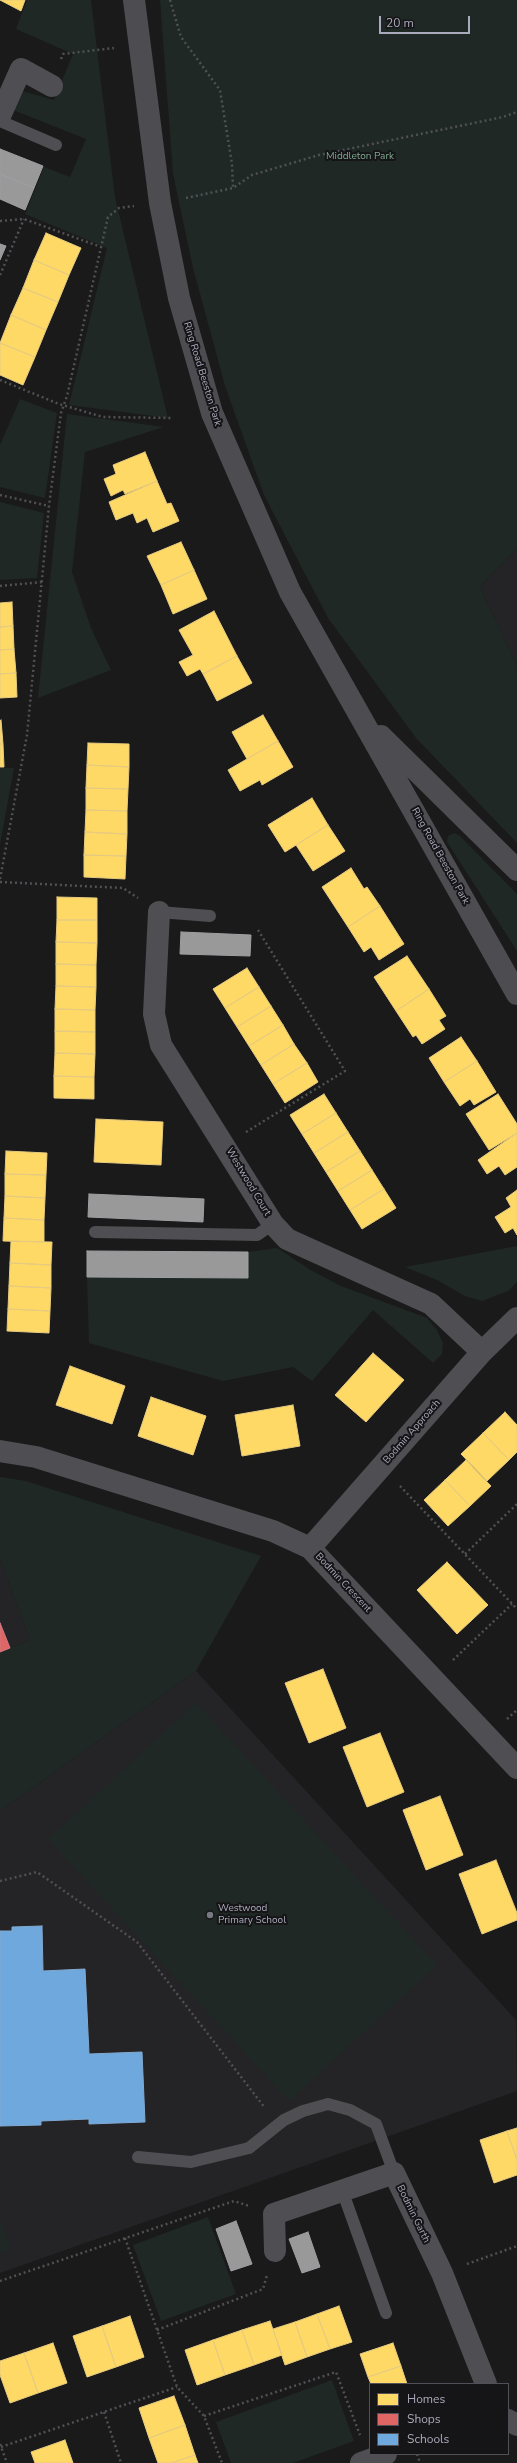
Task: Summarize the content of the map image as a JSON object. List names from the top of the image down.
{
  "streets": {
    "street": [
      "Ring Road Beeston Park",
      "Westwood Court",
      "Bodmin Approach",
      "Bodmin Crescent",
      "Bodmin Garth"
    ]
  },
  "crossings": [
    ["Westwood Court", "Bodmin Approach"],
    ["Bodmin Approach", "Bodmin Crescent"]
  ],
  "parks": ["Middleton Park"],
  "places": ["Westwood Primary School"],
  "legend": ["Homes", "Shops", "Schools"],
  "scale_bar": "20 m"
}
